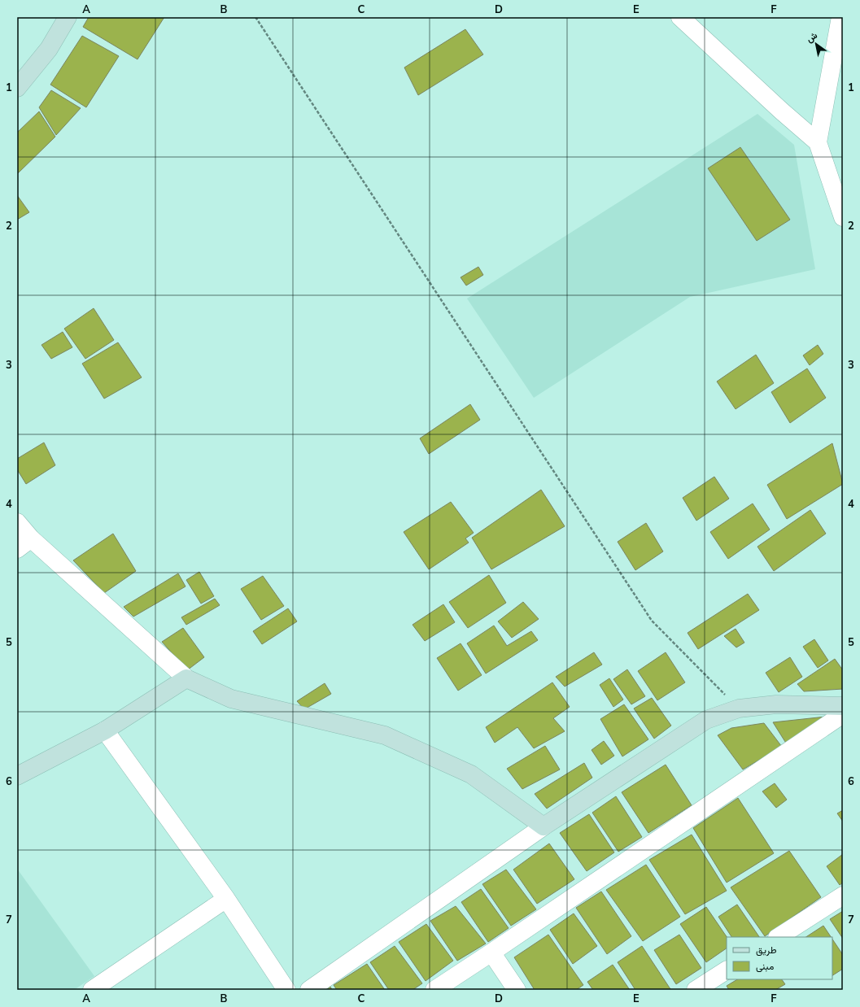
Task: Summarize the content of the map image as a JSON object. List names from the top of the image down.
{
  "legend": ["طريق", "مبنى"],
  "north": "top left",
  "grid": {
    "columns": [
      "A",
      "B",
      "C",
      "D",
      "E",
      "F"
    ],
    "rows": [
      "1",
      "2",
      "3",
      "4",
      "5",
      "6",
      "7"
    ]
  }
}
